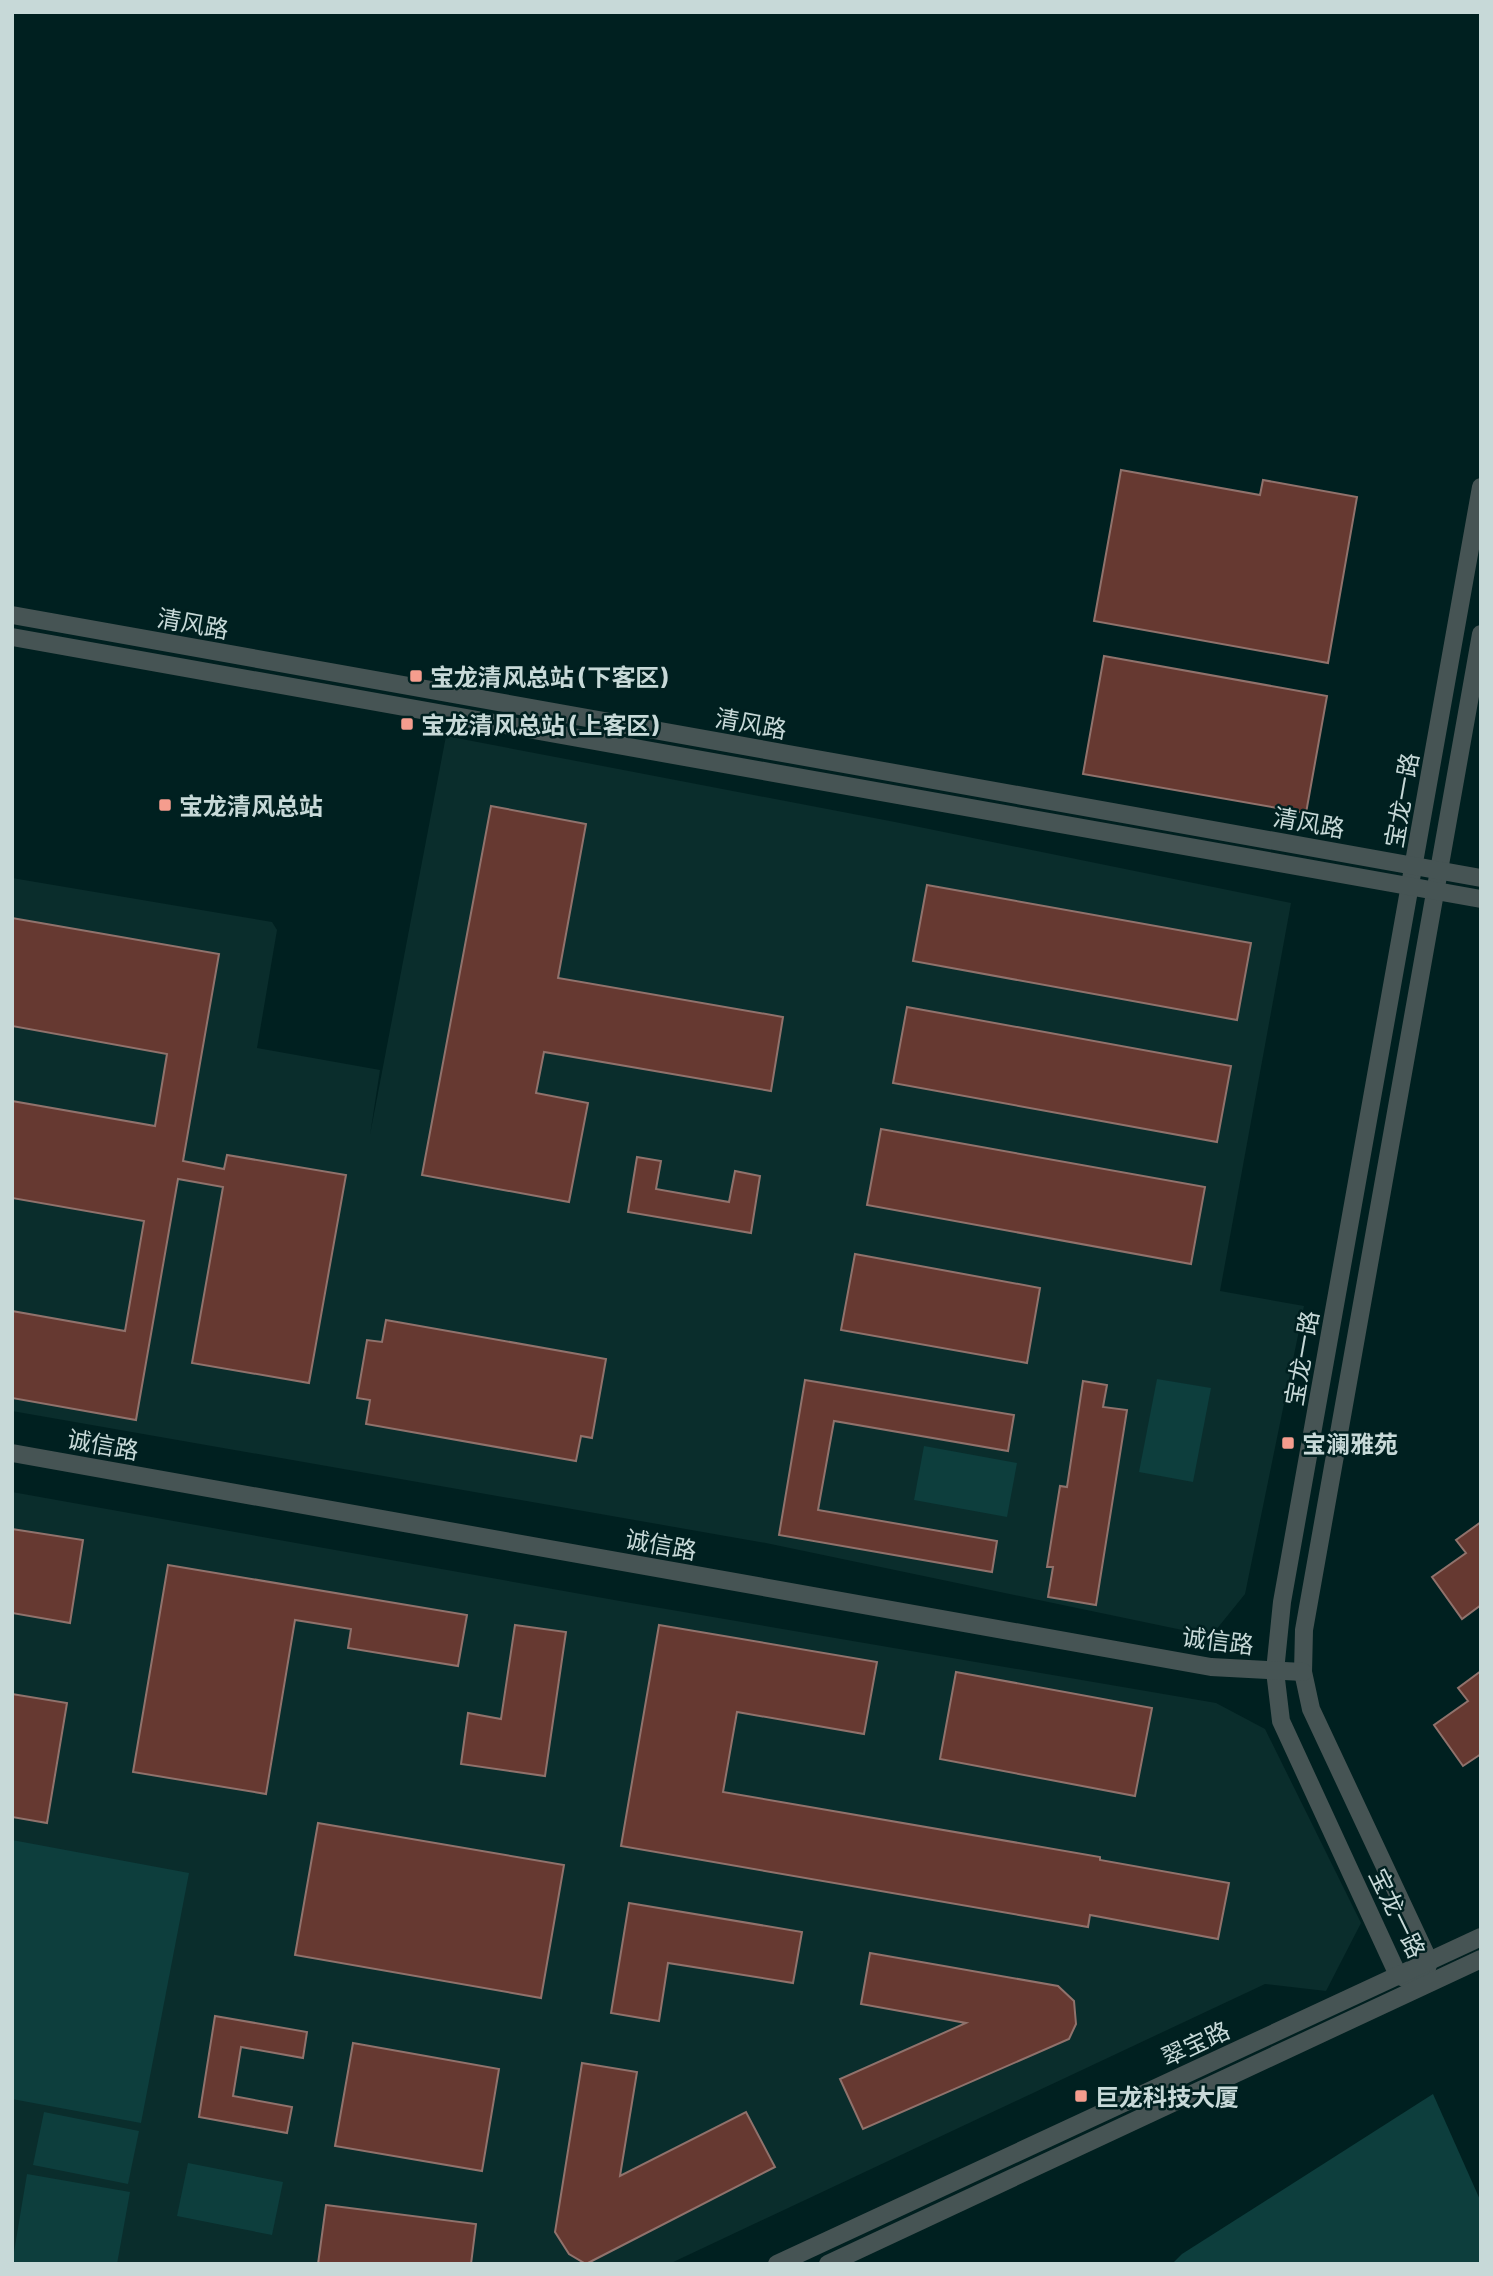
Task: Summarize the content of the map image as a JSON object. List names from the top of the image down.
{
  "streets": {
    "street": [
      "清风路",
      "宝龙一路",
      "诚信路",
      "翠宝路"
    ]
  },
  "crossings": [
    ["清风路", "宝龙一路"],
    ["宝龙一路", "诚信路"],
    ["宝龙一路", "翠宝路"]
  ],
  "places": {
    "transit": [
      "宝龙清风总站 (下客区)",
      "宝龙清风总站 (上客区)",
      "宝龙清风总站",
      "宝澜雅苑",
      "巨龙科技大厦"
    ]
  }
}
